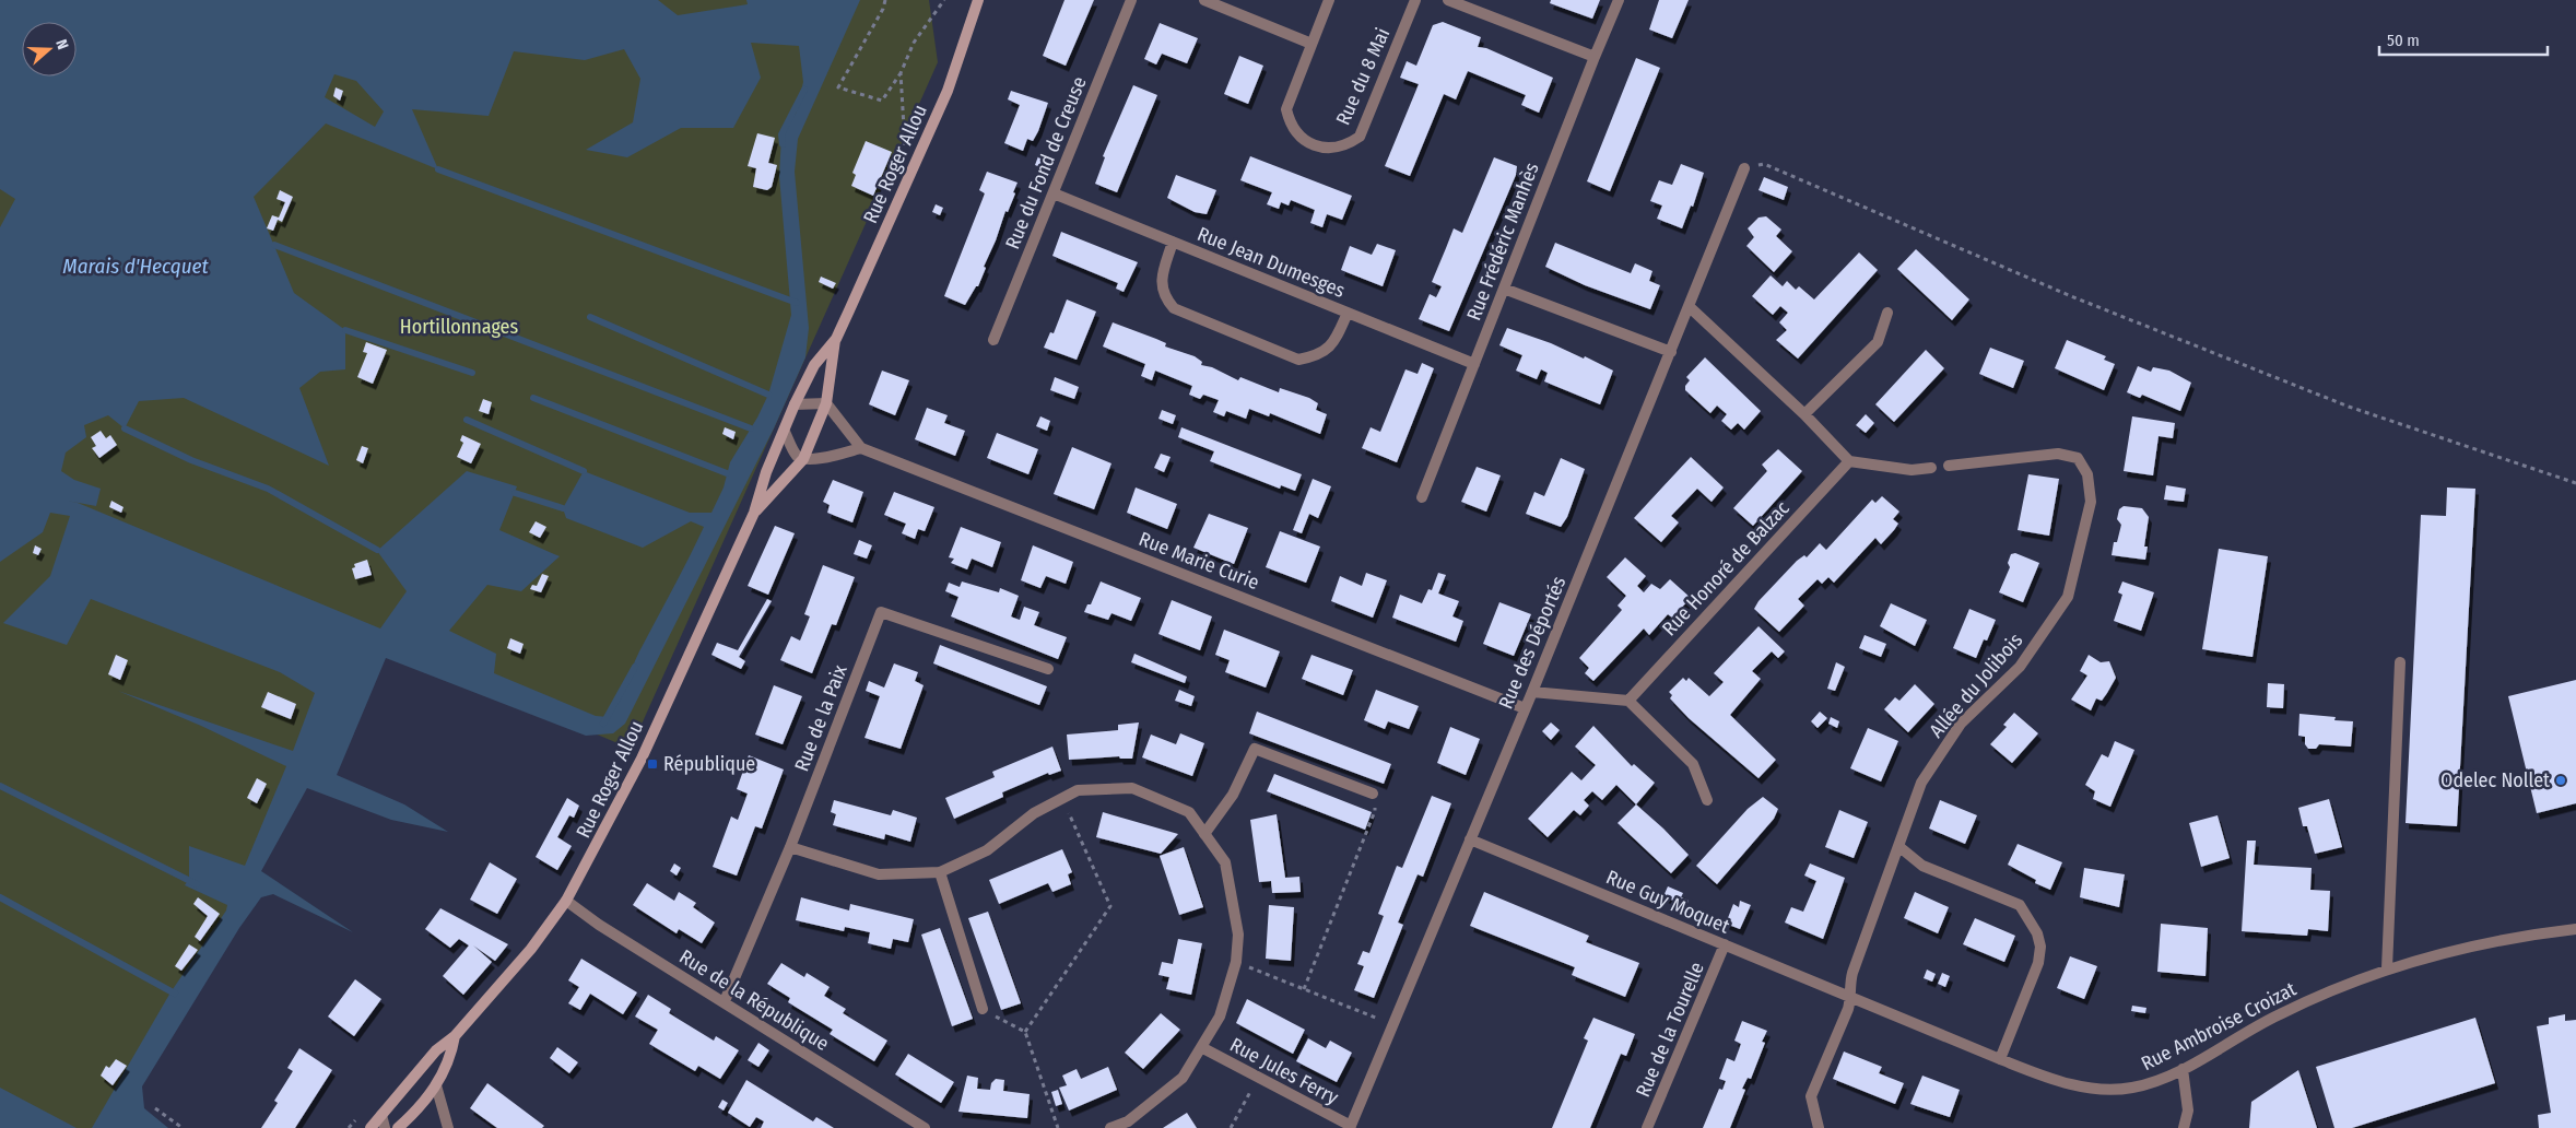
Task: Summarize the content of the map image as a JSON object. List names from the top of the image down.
{
  "streets": {
    "street": [
      "Rue du 8 Mai",
      "Rue du Fond de Creuse",
      "Rue Roger Allou",
      "Rue Frédéric Manhès",
      "Rue Jean Dumesges",
      "Rue Marie Curie",
      "Rue Honoré de Balzac",
      "Rue des Déportés",
      "Allée du Jolibois",
      "Rue de la Paix",
      "Rue Guy Moquet",
      "Rue de la République",
      "Rue Ambroise Croizat",
      "Rue de la Tourelle",
      "Rue Jules Ferry"
    ]
  },
  "crossings": [
    ["Rue du Fond de Creuse", "Rue Jean Dumesges"],
    ["Rue Roger Allou", "Rue de la République"],
    ["Rue Frédéric Manhès", "Rue Jean Dumesges"],
    ["Rue Marie Curie", "Rue des Déportés"],
    ["Rue des Déportés", "Rue Guy Moquet"],
    ["Rue des Déportés", "Rue Jules Ferry"],
    ["Allée du Jolibois", "Rue Guy Moquet"],
    ["Allée du Jolibois", "Rue Ambroise Croizat"],
    ["Rue de la Paix", "Rue de la République"],
    ["Rue Guy Moquet", "Rue Ambroise Croizat"],
    ["Rue Guy Moquet", "Rue de la Tourelle"]
  ],
  "water": ["Marais d'Hecquet"],
  "parks": ["Hortillonnages"],
  "places": {
    "transit": ["République"],
    "other": ["Odelec Nollet"]
  },
  "scale_bar": "50 m",
  "north": "right"
}
